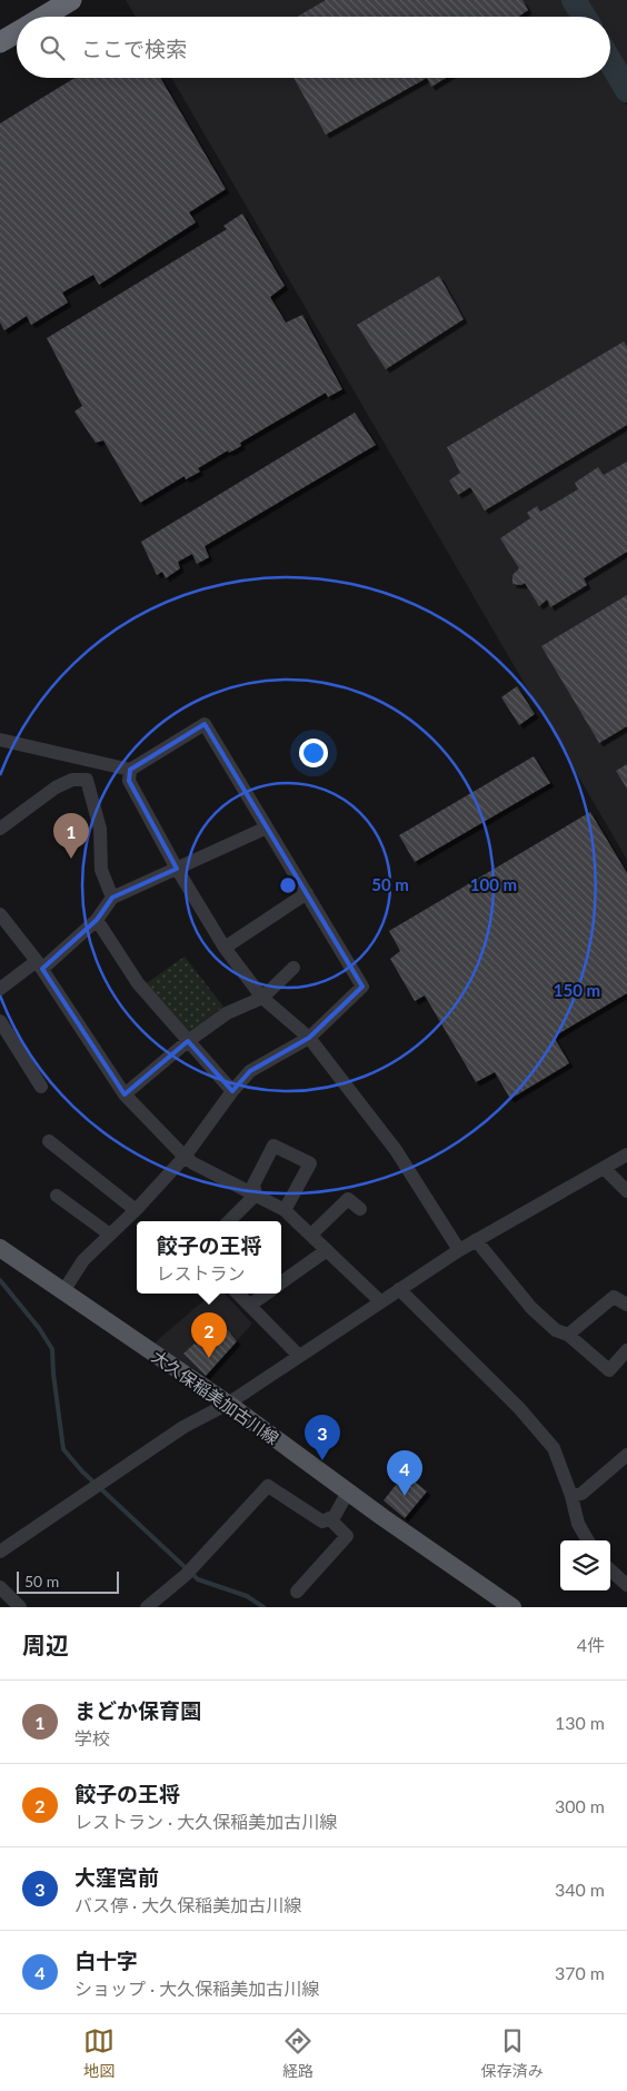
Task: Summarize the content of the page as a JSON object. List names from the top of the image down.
{
  "streets": {
    "main road": ["大久保稲美加古川線"]
  },
  "scale_bar": "50 m",
  "page": {
    "search": "ここで検索",
    "pins": [
      "1",
      "2",
      "3",
      "4"
    ],
    "popup": ["餃子の王将", "レストラン"],
    "scale": "50 m",
    "heading": ["周辺", "4件"],
    "list": [
      {
        "mark": "1",
        "name": "まどか保育園",
        "note": "学校",
        "value": "130 m"
      },
      {
        "mark": "2",
        "name": "餃子の王将",
        "note": "レストラン · 大久保稲美加古川線",
        "value": "300 m"
      },
      {
        "mark": "3",
        "name": "大窪宮前",
        "note": "バス停 · 大久保稲美加古川線",
        "value": "340 m"
      },
      {
        "mark": "4",
        "name": "白十字",
        "note": "ショップ · 大久保稲美加古川線",
        "value": "370 m"
      }
    ],
    "nav": ["地図", "経路", "保存済み"]
  },
  "rings": ["50 m", "100 m", "150 m"]
}
